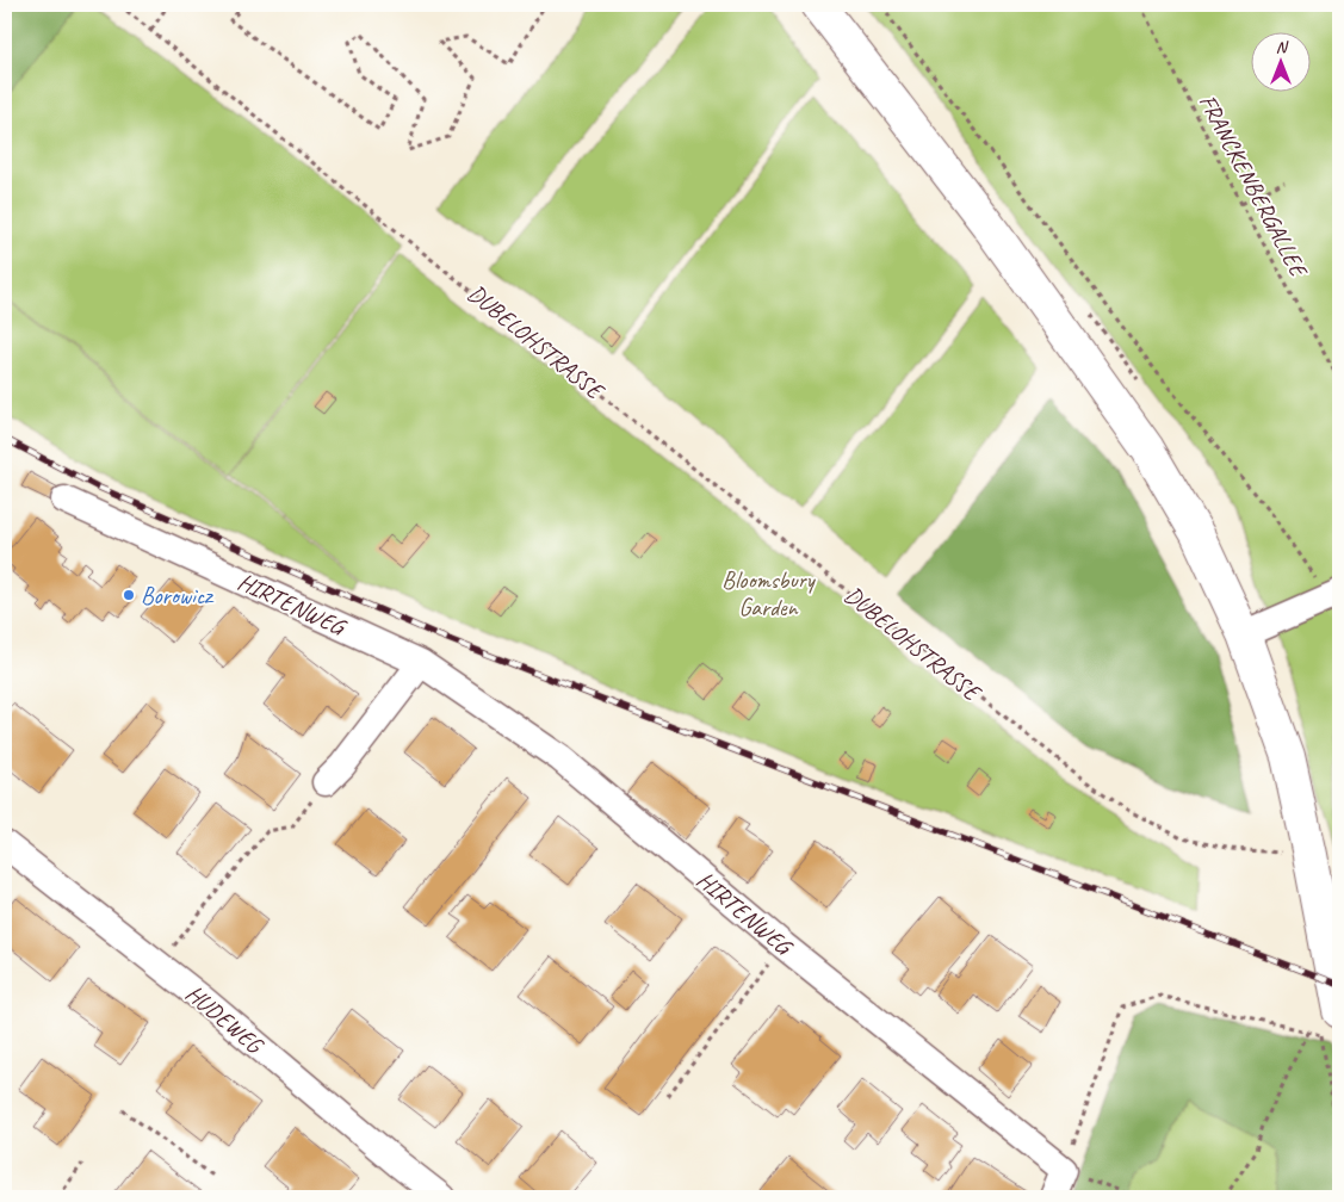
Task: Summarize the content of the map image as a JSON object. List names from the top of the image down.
{
  "streets": {
    "street": ["HIRTENWEG", "HUDEWEG"],
    "path": ["FRANCKENBERGALLEE", "DUBELOHSTRASSE"]
  },
  "parks": ["Bloomsbury Garden"],
  "places": ["Borowicz"],
  "north": "top"
}
